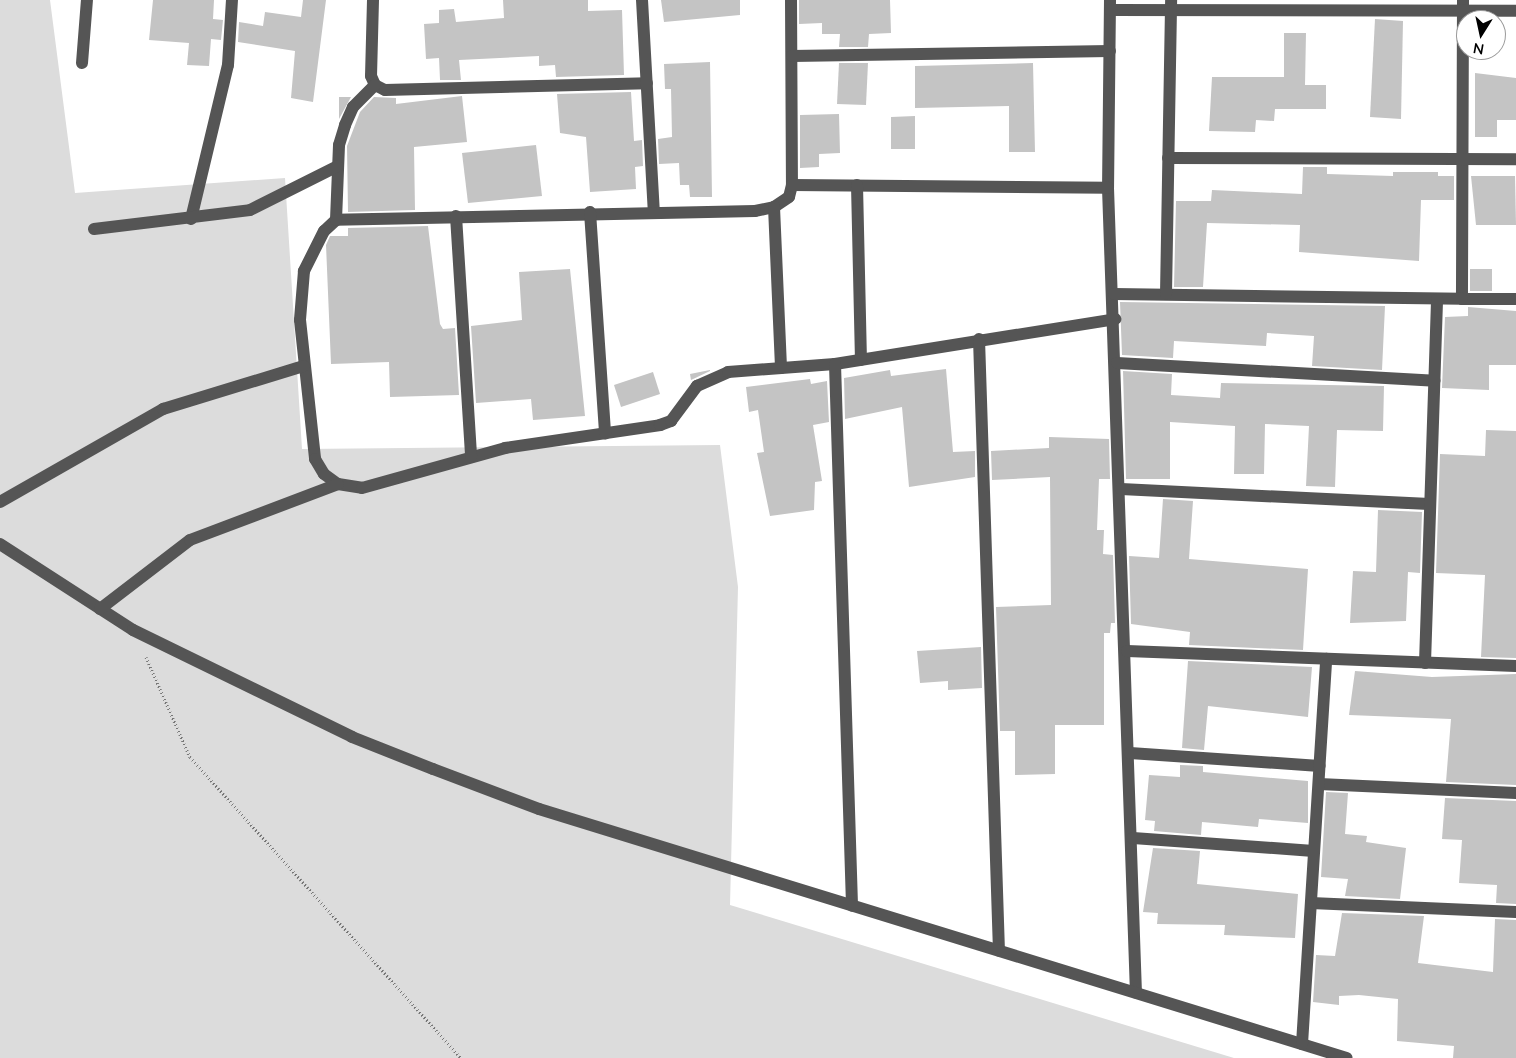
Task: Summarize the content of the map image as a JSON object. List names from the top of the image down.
{
  "north": "bottom"
}
